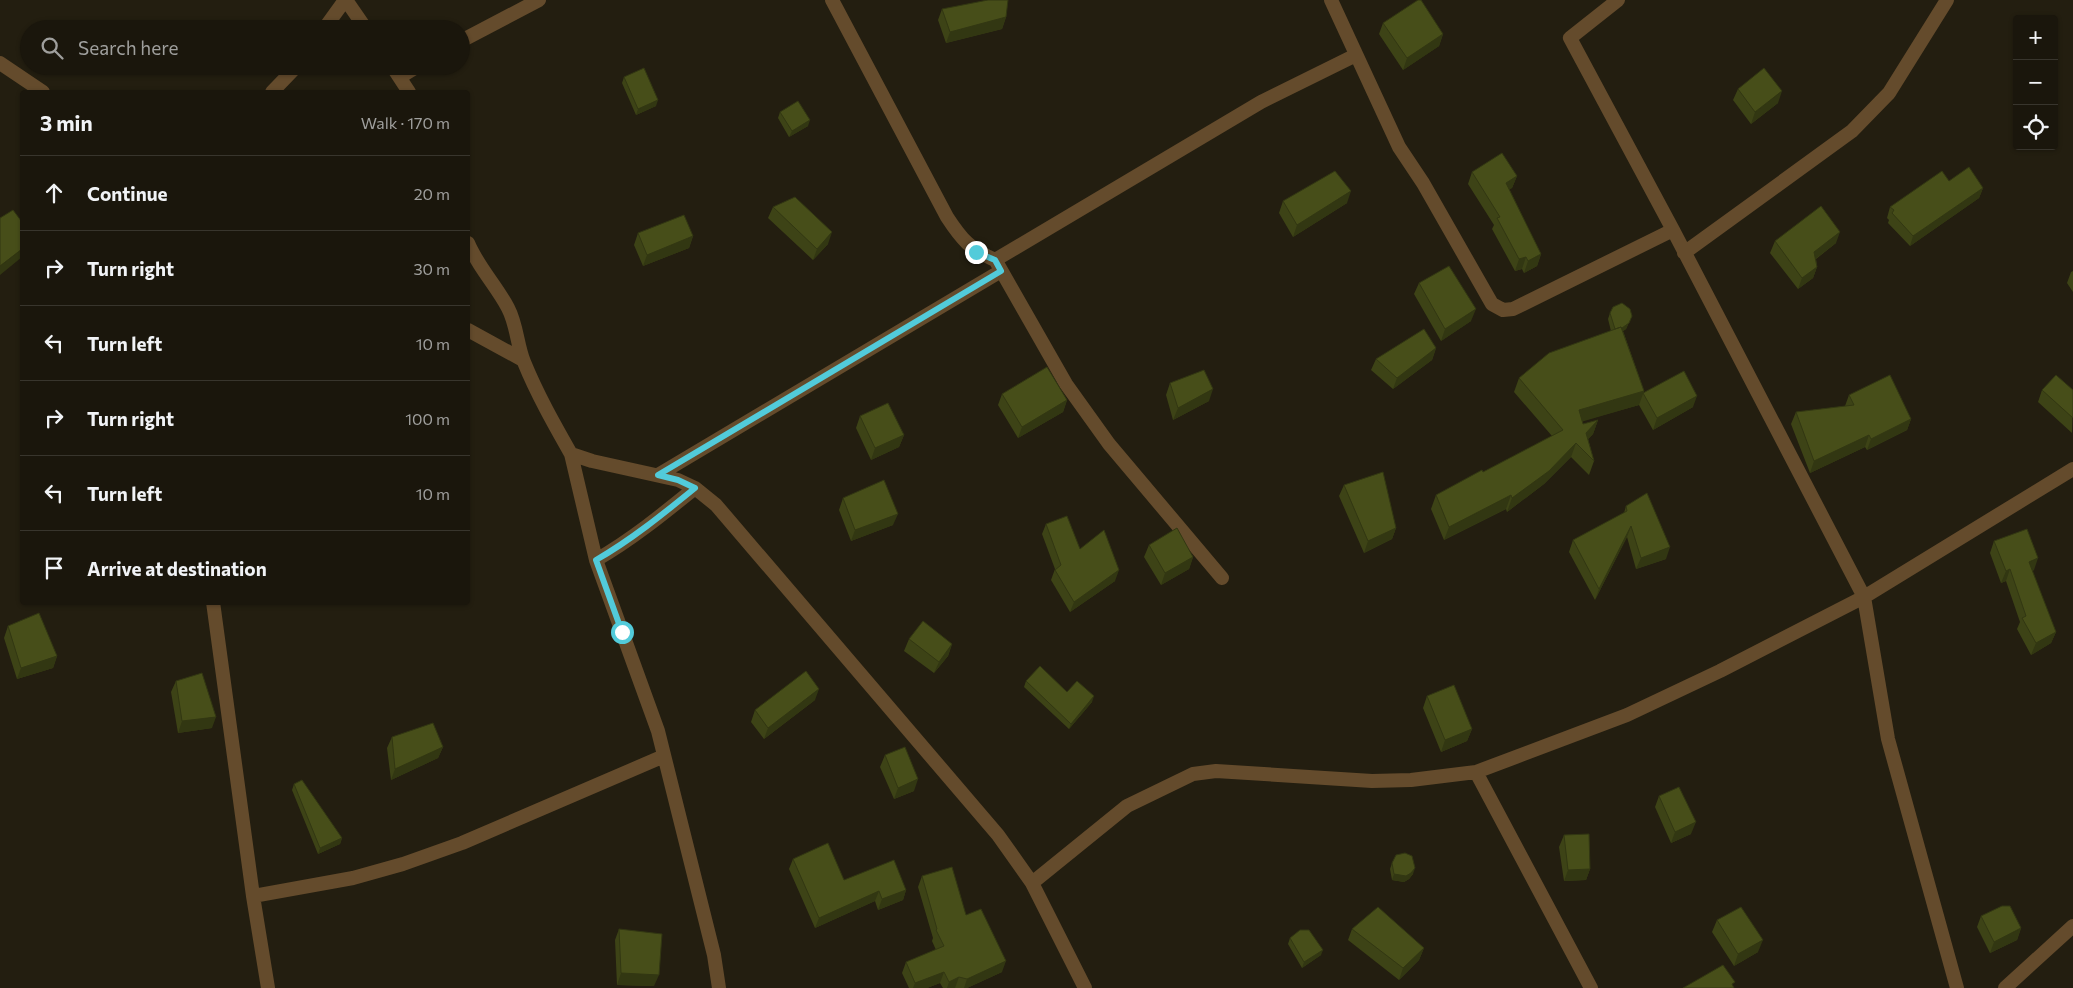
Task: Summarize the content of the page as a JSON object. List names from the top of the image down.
{
  "page": {
    "map_buttons": ["+", "−"],
    "search": "Search here",
    "heading": ["3 min", "Walk · 170 m"],
    "list": [
      ["Continue", "20 m"],
      ["Turn right", "30 m"],
      ["Turn left", "10 m"],
      ["Turn right", "100 m"],
      ["Turn left", "10 m"],
      "Arrive at destination"
    ]
  }
}
